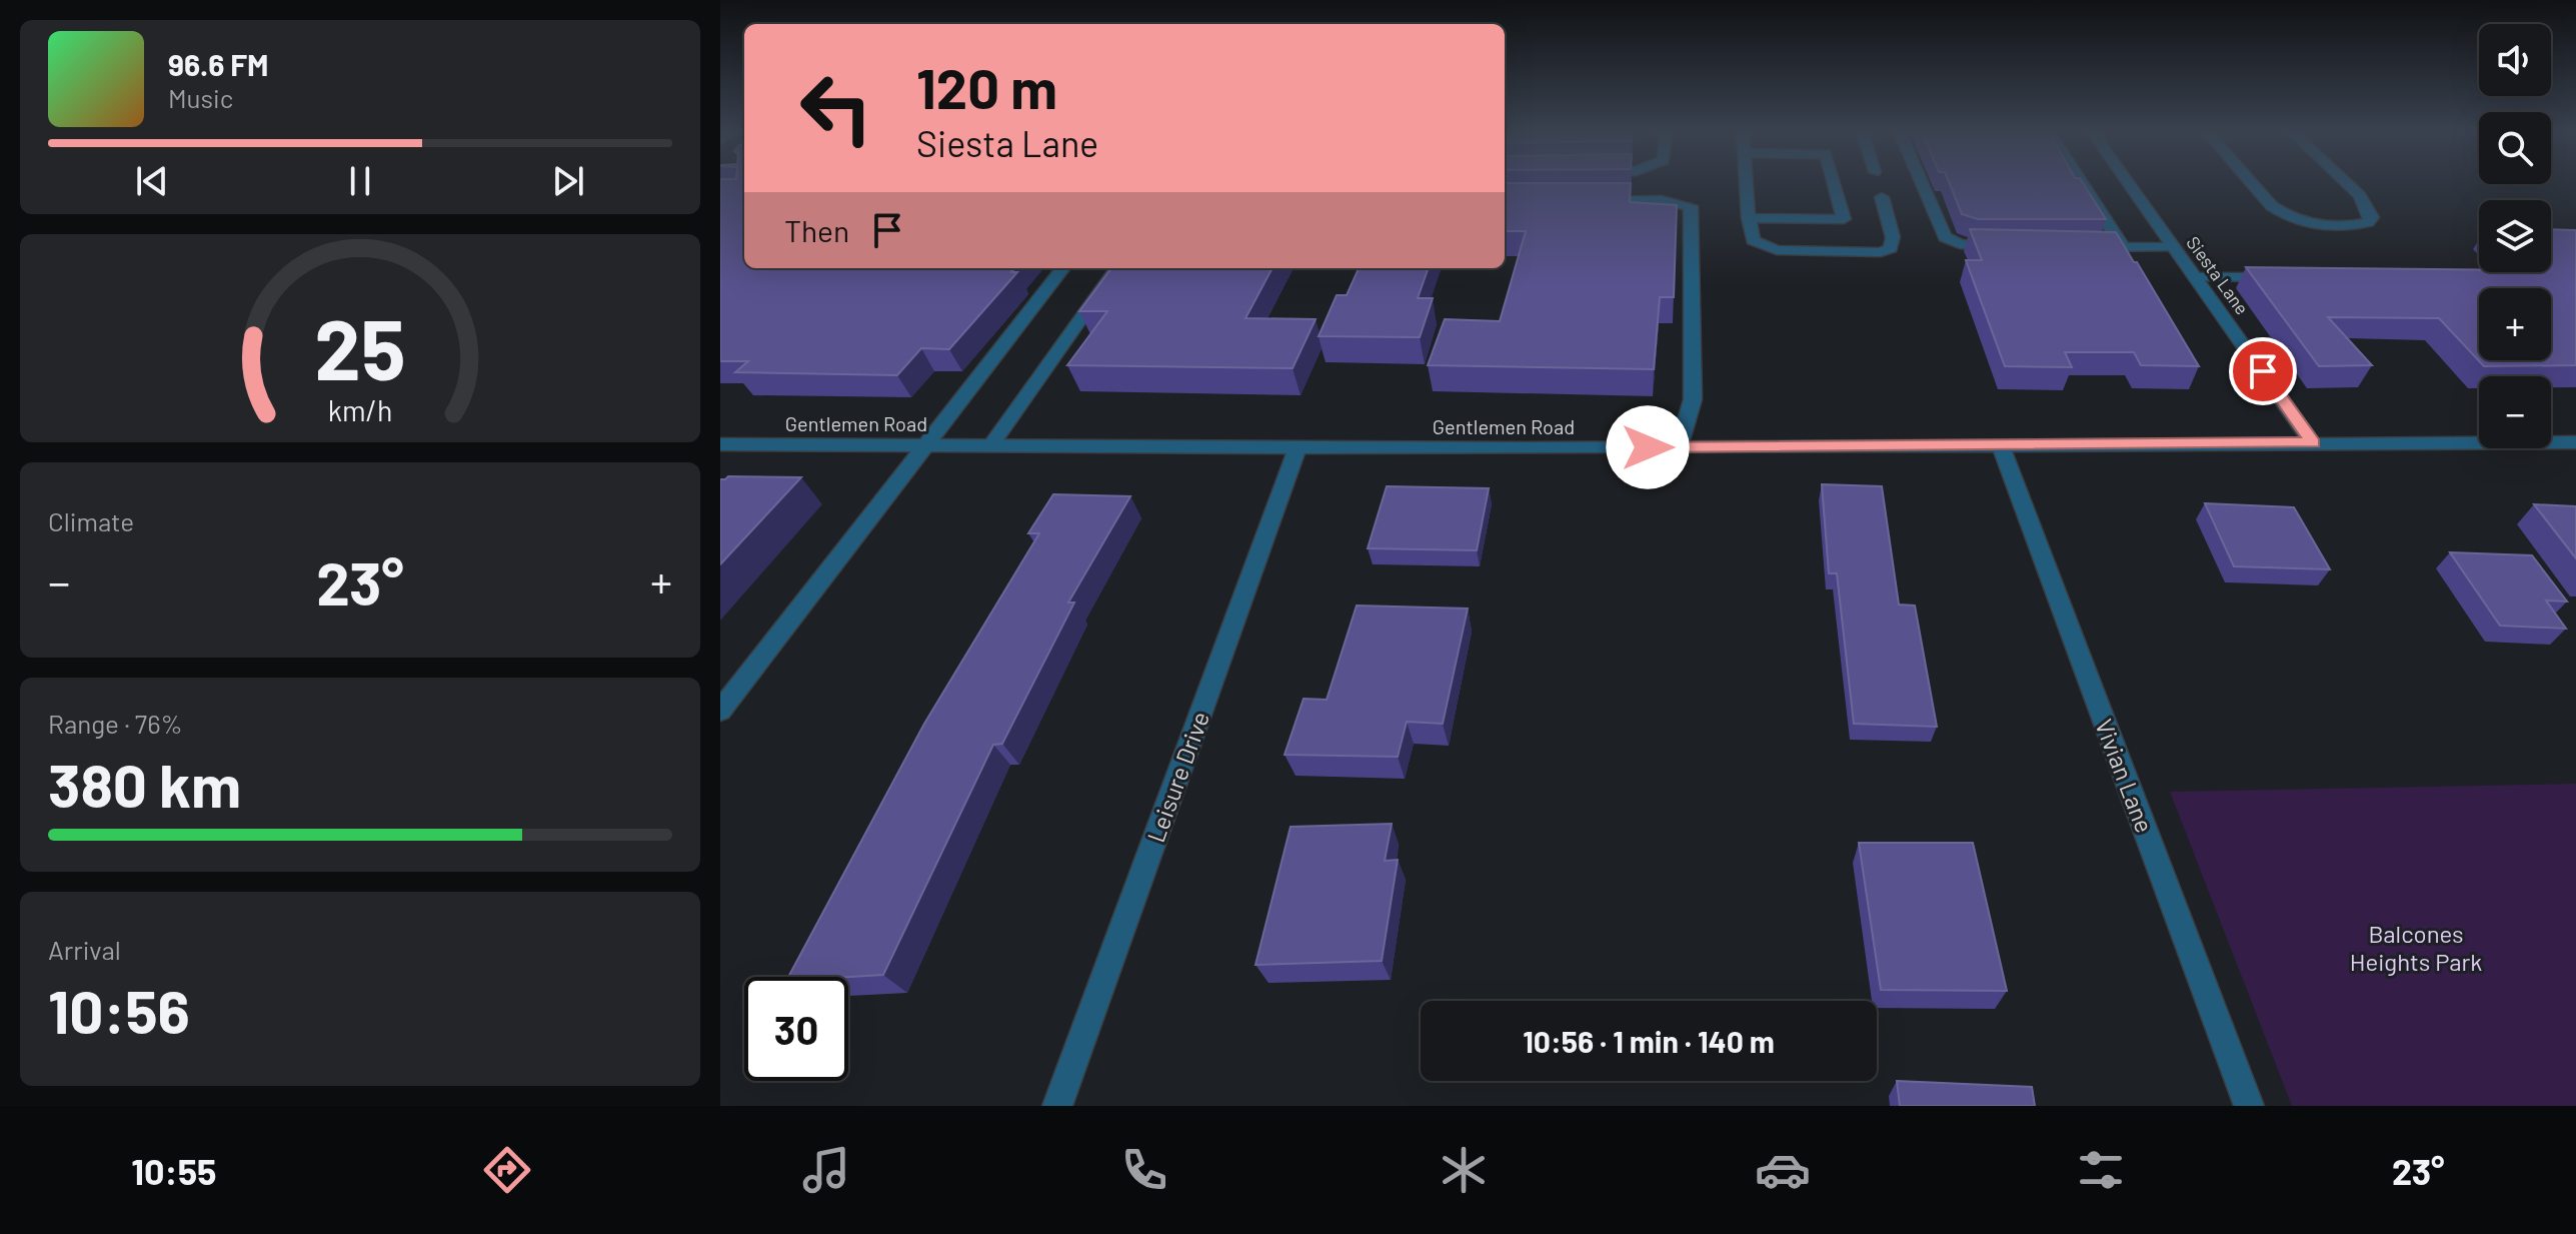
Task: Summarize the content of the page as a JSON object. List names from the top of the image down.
{
  "streets": {
    "street": [
      "Siesta Lane",
      "Gentlemen Road",
      "Vivian Lane",
      "Leisure Drive"
    ]
  },
  "crossings": [
    ["Siesta Lane", "Gentlemen Road"],
    ["Gentlemen Road", "Vivian Lane"],
    ["Gentlemen Road", "Leisure Drive"]
  ],
  "parks": ["Balcones Heights Park"],
  "page": {
    "map_buttons": ["+", "−"],
    "turn": ["120 m", "Siesta Lane"],
    "song": ["96.6 FM", "Music"],
    "then": "Then",
    "tile": [
      "Climate",
      ["Range · 76%", "380 km"],
      ["Arrival", "10:56"]
    ],
    "heat": ["−", "23°", "+"],
    "limit": "30",
    "trip": "10:56 · 1 min · 140 m",
    "tabs": ["10:55", "23°"],
    "gauge": ["25", "km/h"]
  }
}
